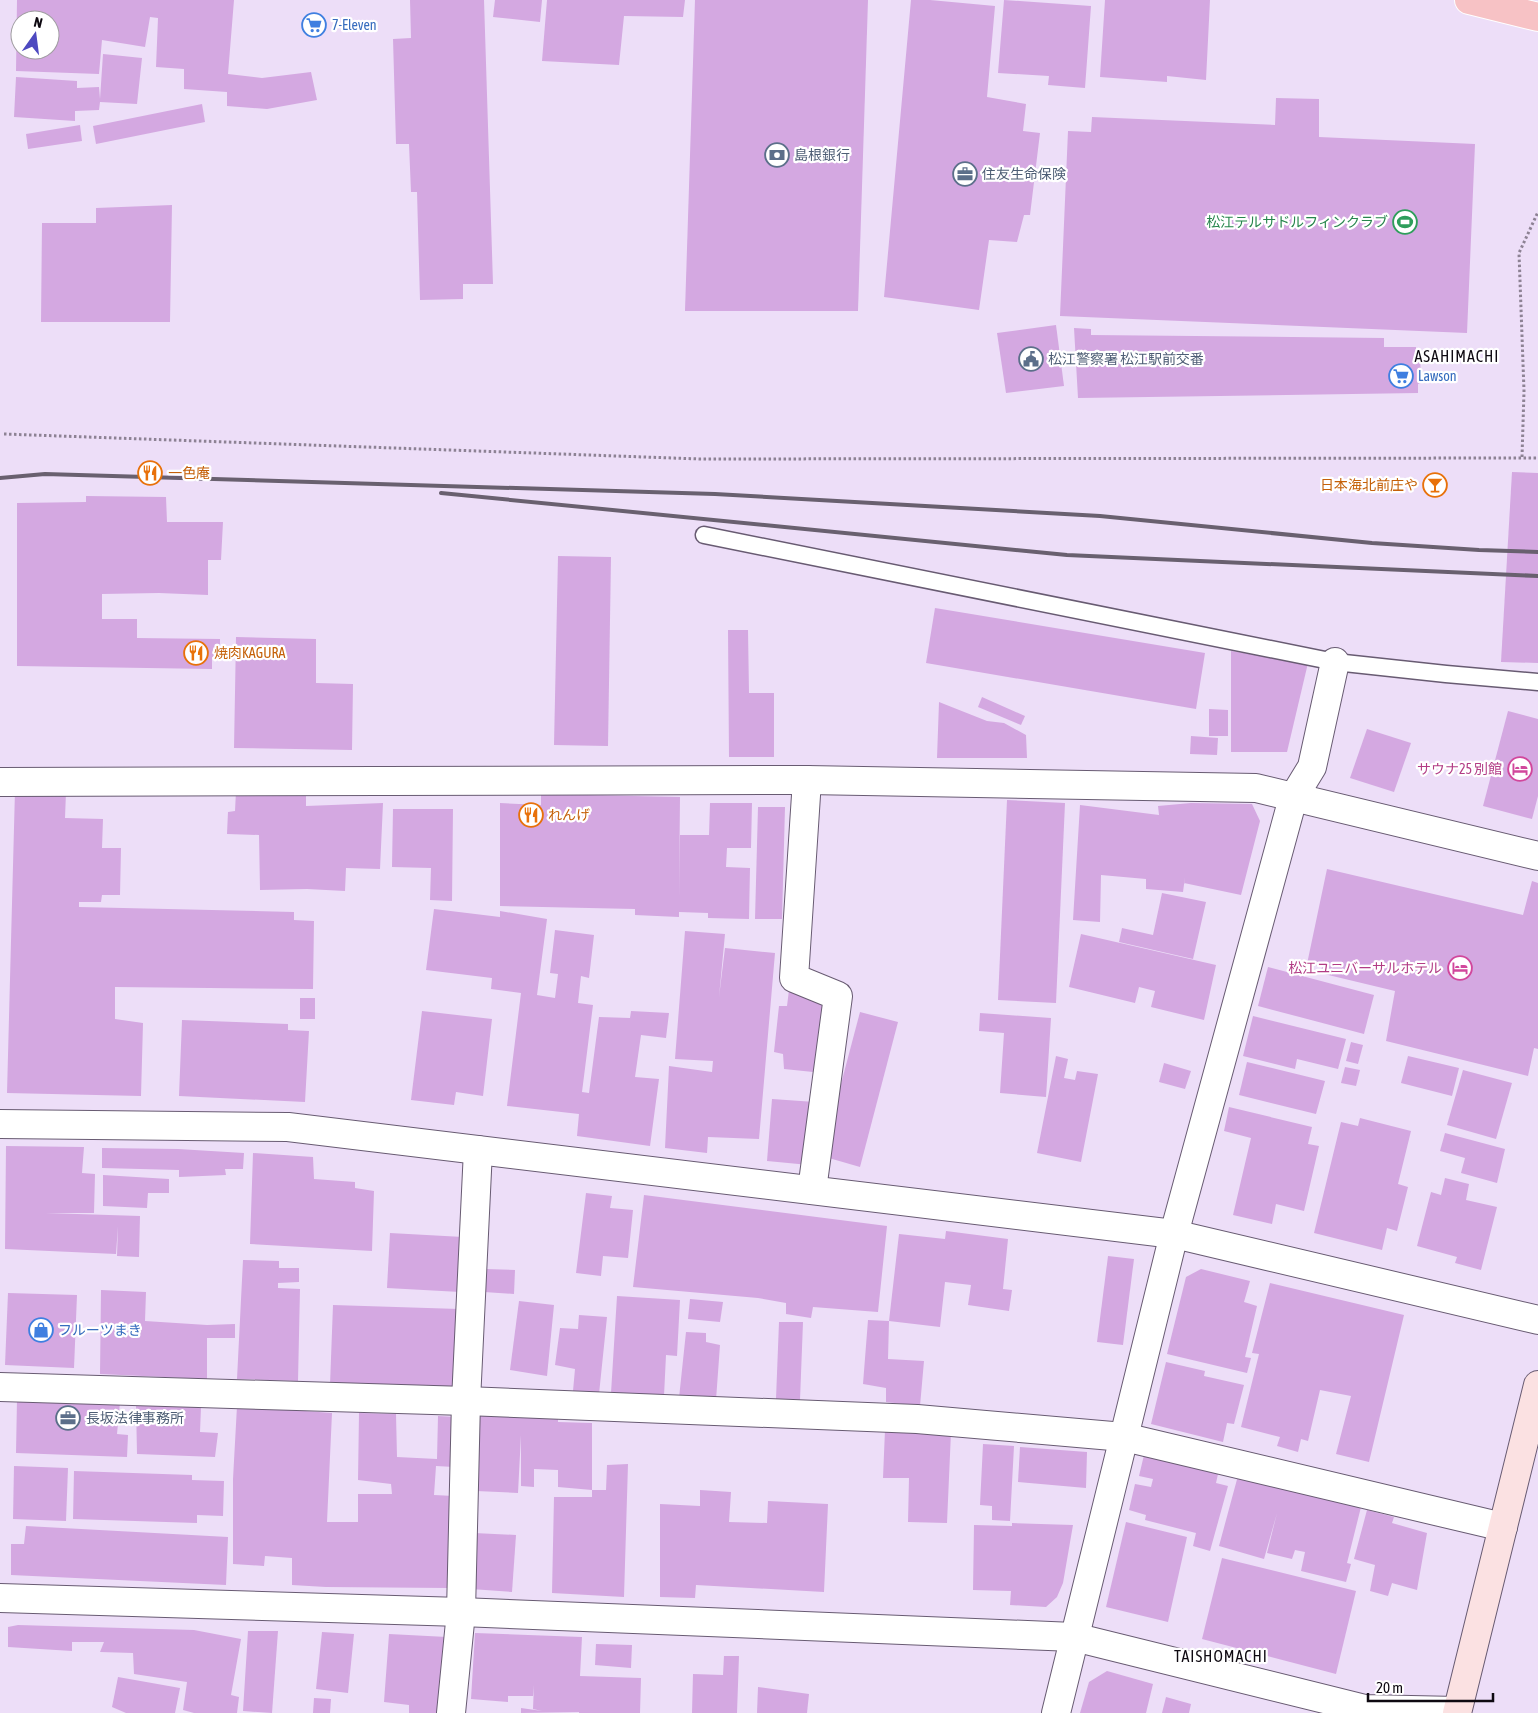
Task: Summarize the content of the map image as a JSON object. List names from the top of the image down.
{
  "districts": ["ASAHIMACHI", "TAISHOMACHI"],
  "places": {
    "supermarket": ["7-Eleven", "Lawson"],
    "bank": ["島根銀行"],
    "office": ["住友生命保険", "長坂法律事務所"],
    "sports": ["松江テルサドルフィンクラブ"],
    "public building": ["松江警察署 松江駅前交番"],
    "restaurant": ["一色庵", "焼肉KAGURA", "れんげ"],
    "bar": ["日本海北前庄や"],
    "hotel": ["サウナ25 別館", "松江ユニバーサルホテル"],
    "shop": ["フルーツまき"]
  },
  "scale_bar": "20 m",
  "north": "top"
}
